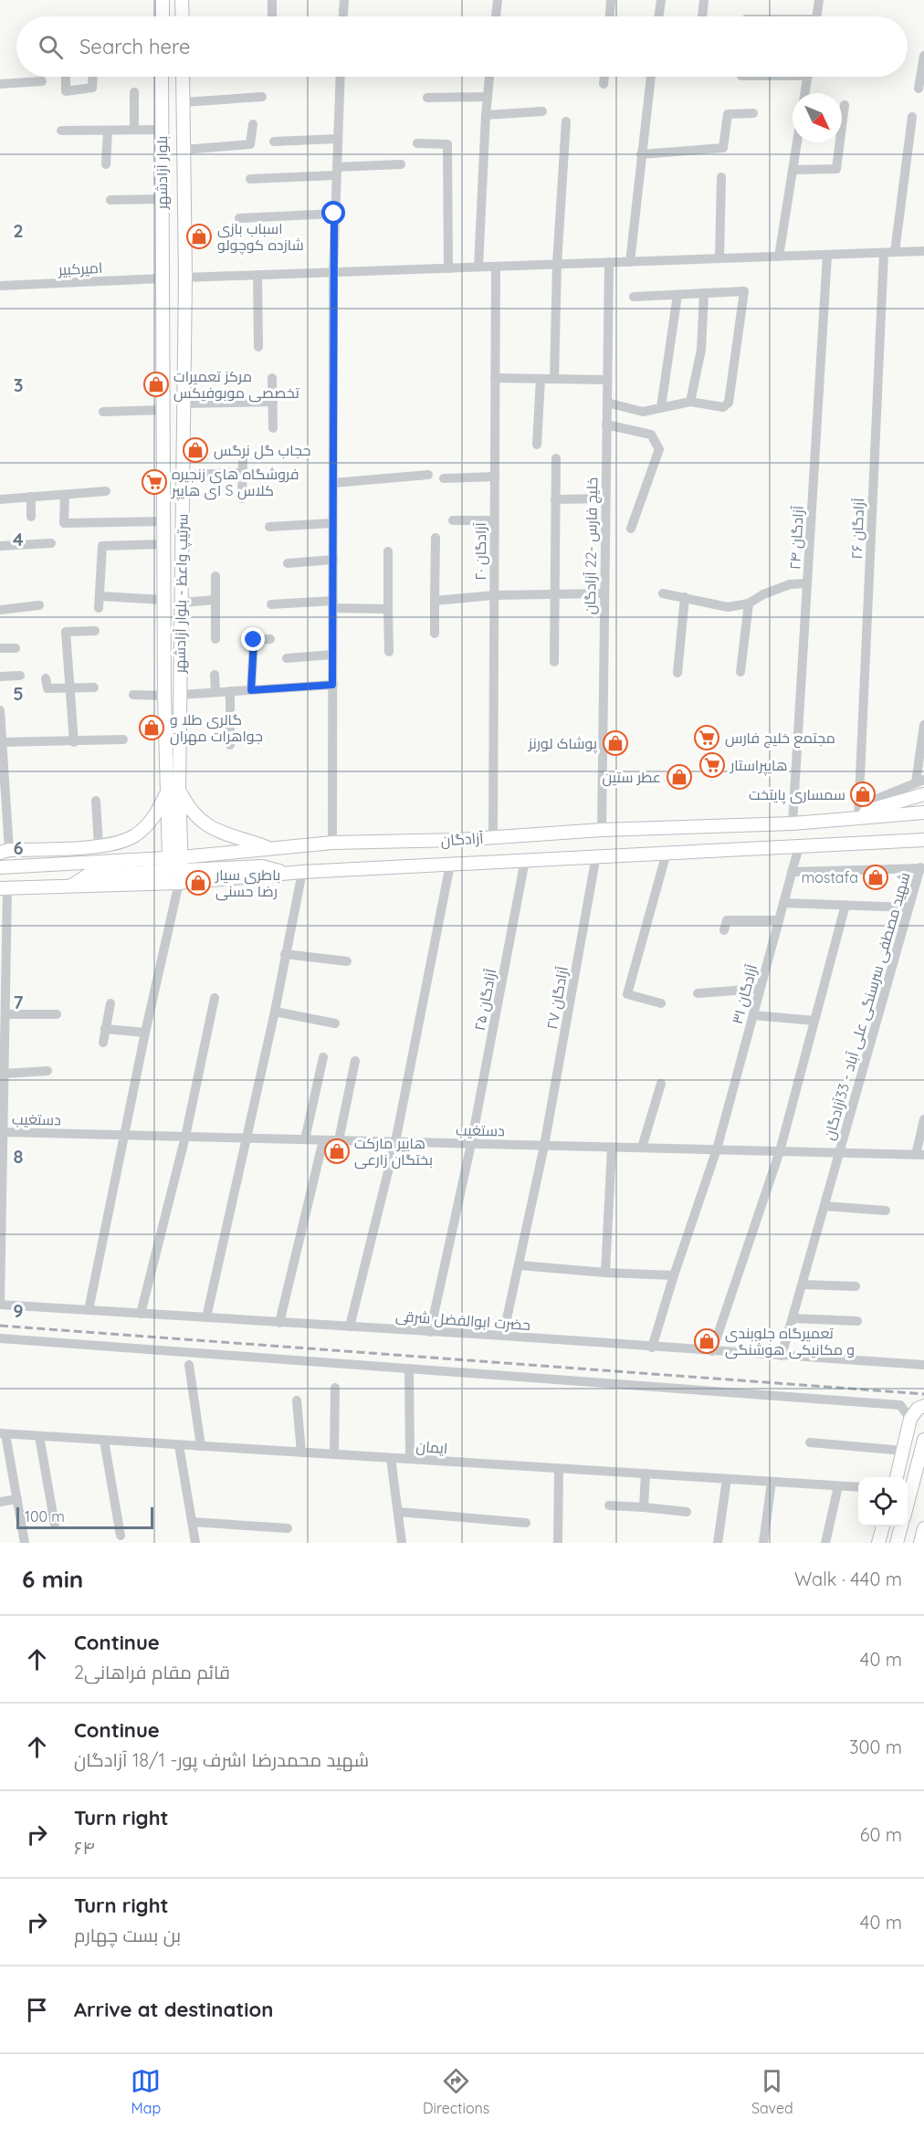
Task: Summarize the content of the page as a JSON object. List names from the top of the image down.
{
  "streets": {
    "main road": ["بلوار آزادشهر", "سرتیپ واعظ - بلوار آزادشهر", "آزادگان"],
    "street": [
      "امیرکبیر",
      "۲۶ آزادگان",
      "۲۴ آزادگان",
      "خلیج فارس -22 آزادگان",
      "۲۰ آزادگان",
      "۳۱ آزادگان",
      "۲۷ آزادگان",
      "۲۵ آزادگان",
      "شهید مصطفی سرسنگی علی آباد - 33آزادگان",
      "دستغیب",
      "حضرت ابوالفضل شرقی",
      "ایمان"
    ]
  },
  "crossings": [
    ["بلوار آزادشهر", "امیرکبیر"],
    ["بلوار آزادشهر", "سرتیپ واعظ - بلوار آزادشهر"],
    ["امیرکبیر", "سرتیپ واعظ - بلوار آزادشهر"],
    ["۲۶ آزادگان", "آزادگان"],
    ["۲۴ آزادگان", "آزادگان"],
    ["خلیج فارس -22 آزادگان", "آزادگان"],
    ["۲۰ آزادگان", "آزادگان"],
    ["سرتیپ واعظ - بلوار آزادشهر", "آزادگان"],
    ["آزادگان", "۳۱ آزادگان"],
    ["آزادگان", "۲۷ آزادگان"],
    ["آزادگان", "۲۵ آزادگان"],
    ["۳۱ آزادگان", "دستغیب"],
    ["۳۱ آزادگان", "حضرت ابوالفضل شرقی"],
    ["۲۷ آزادگان", "دستغیب"],
    ["۲۷ آزادگان", "حضرت ابوالفضل شرقی"],
    ["۲۵ آزادگان", "دستغیب"],
    ["۲۵ آزادگان", "حضرت ابوالفضل شرقی"],
    ["شهید مصطفی سرسنگی علی آباد - 33آزادگان", "دستغیب"],
    ["شهید مصطفی سرسنگی علی آباد - 33آزادگان", "حضرت ابوالفضل شرقی"]
  ],
  "places": {
    "shop": [
      "اسباب بازی شازده کوچولو",
      "مرکز تعمیرات تخصصی موبوفیکس",
      "حجاب گل نرگس",
      "گالری طلا و جواهرات مهران",
      "پوشاک لورنز",
      "عطر ستین",
      "سمساری پایتخت",
      "mostafa",
      "باطری سیار رضا حسنی",
      "هاپیر مارکت بختگان زارعی",
      "تعمیرگاه جلوبندی و مکانیکی هوشنگی"
    ],
    "supermarket": ["فروشگاه های زنجیره ای هایپر S کلاس", "مجتمع خلیج فارس", "هایپراستار"]
  },
  "scale_bar": "100 m",
  "north": "bottom right",
  "page": {
    "search": "Search here",
    "scale": "100 m",
    "heading": ["6 min", "Walk · 440 m"],
    "list": [
      ["Continue", "2قائم مقام فراهانی", "40 m"],
      ["Continue", "شهید محمدرضا اشرف پور- 18/1 آزادگان", "300 m"],
      ["Turn right", "۶۴", "60 m"],
      ["Turn right", "بن بست چهارم", "40 m"],
      "Arrive at destination"
    ],
    "nav": ["Map", "Directions", "Saved"]
  },
  "grid": {
    "rows": [
      "2",
      "3",
      "4",
      "5",
      "6",
      "7",
      "8",
      "9"
    ]
  }
}
